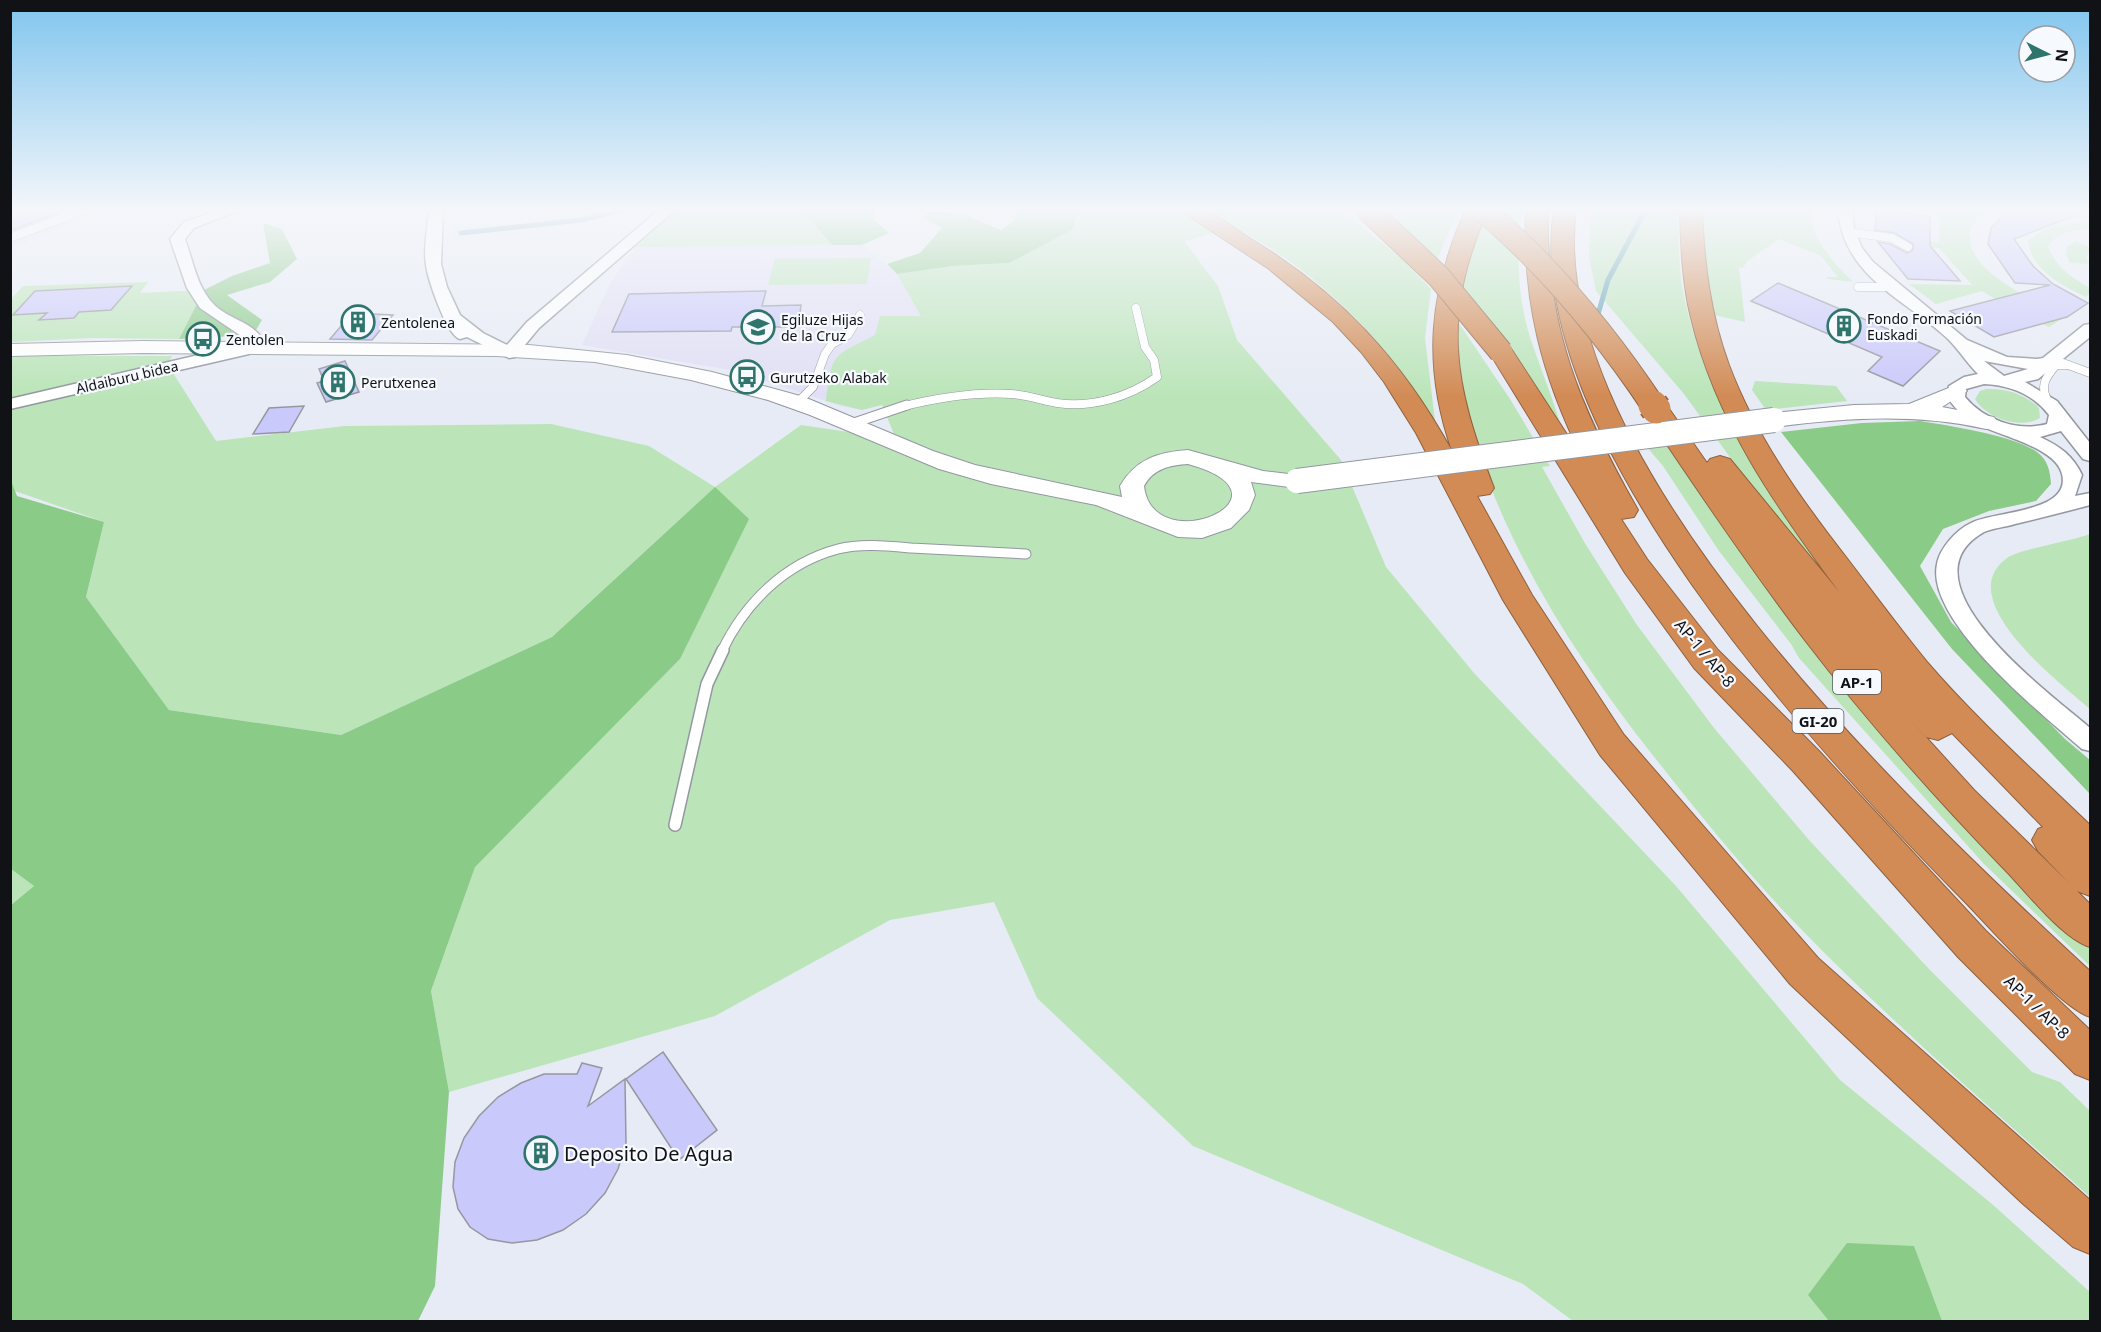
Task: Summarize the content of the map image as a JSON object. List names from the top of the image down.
{
  "streets": {
    "highway": ["AP-1 / AP-8", "AP-1", "GI-20"],
    "street": ["Aldaiburu bidea"]
  },
  "crossings": [
    ["AP-1 / AP-8", "GI-20"]
  ],
  "places": {
    "building": [
      "Zentolenea",
      "Fondo Formación Euskadi",
      "Perutxenea",
      "Deposito De Agua"
    ],
    "school or university": ["Egiluze Hijas de la Cruz"],
    "bus stop": ["Zentolen", "Gurutzeko Alabak"]
  },
  "north": "right"
}
